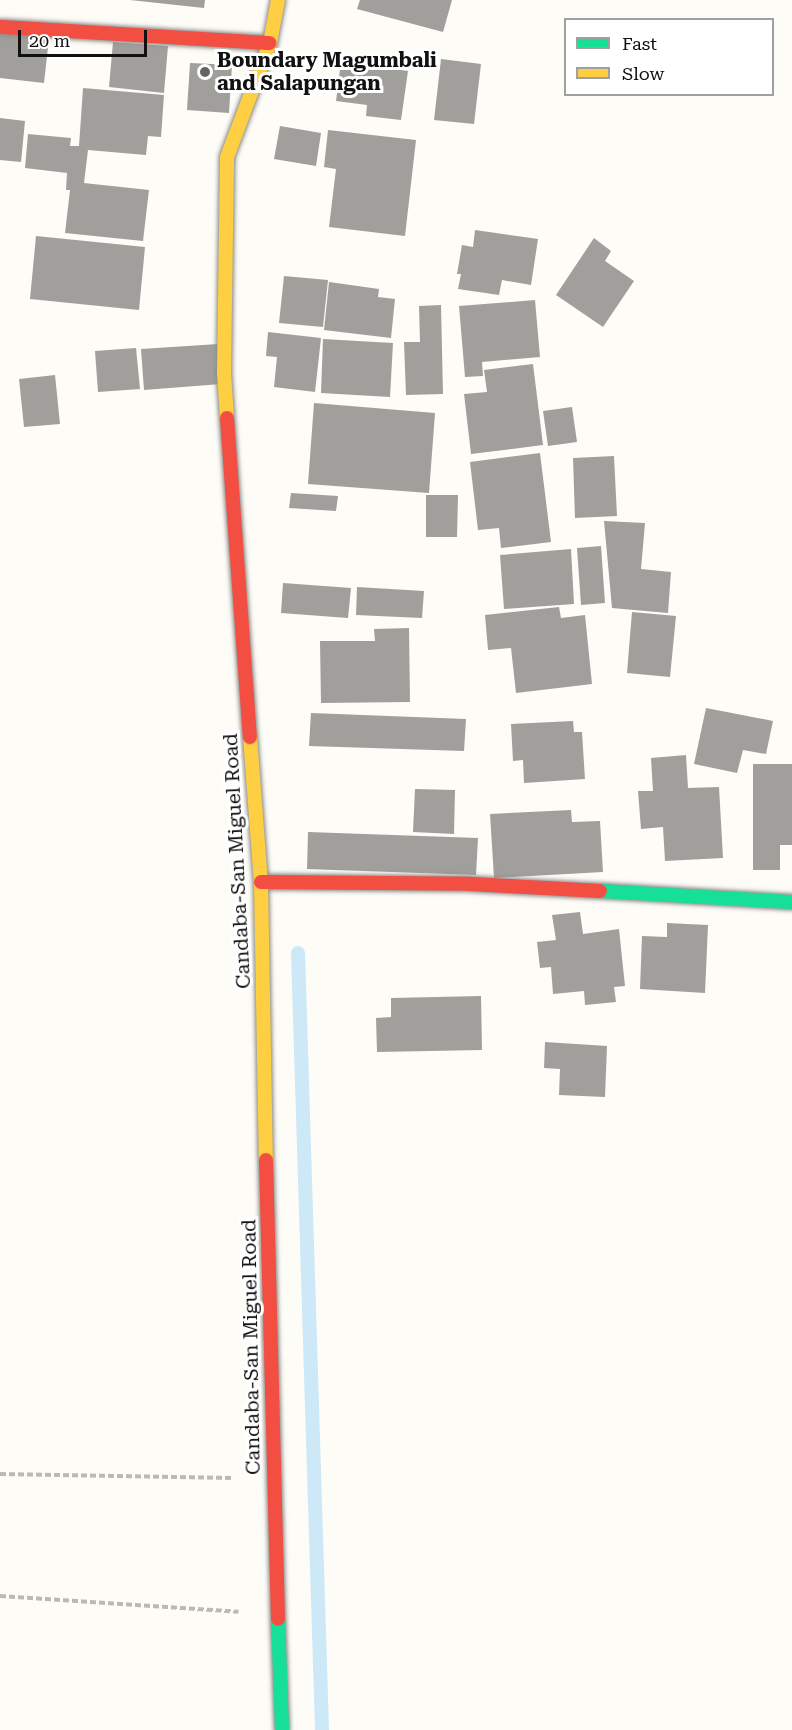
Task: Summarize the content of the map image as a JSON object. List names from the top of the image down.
{
  "streets": {
    "main road": ["Candaba-San Miguel Road"]
  },
  "places": ["Boundary Magumbali and Salapungan"],
  "legend": ["Fast", "Slow"],
  "scale_bar": "20 m"
}
